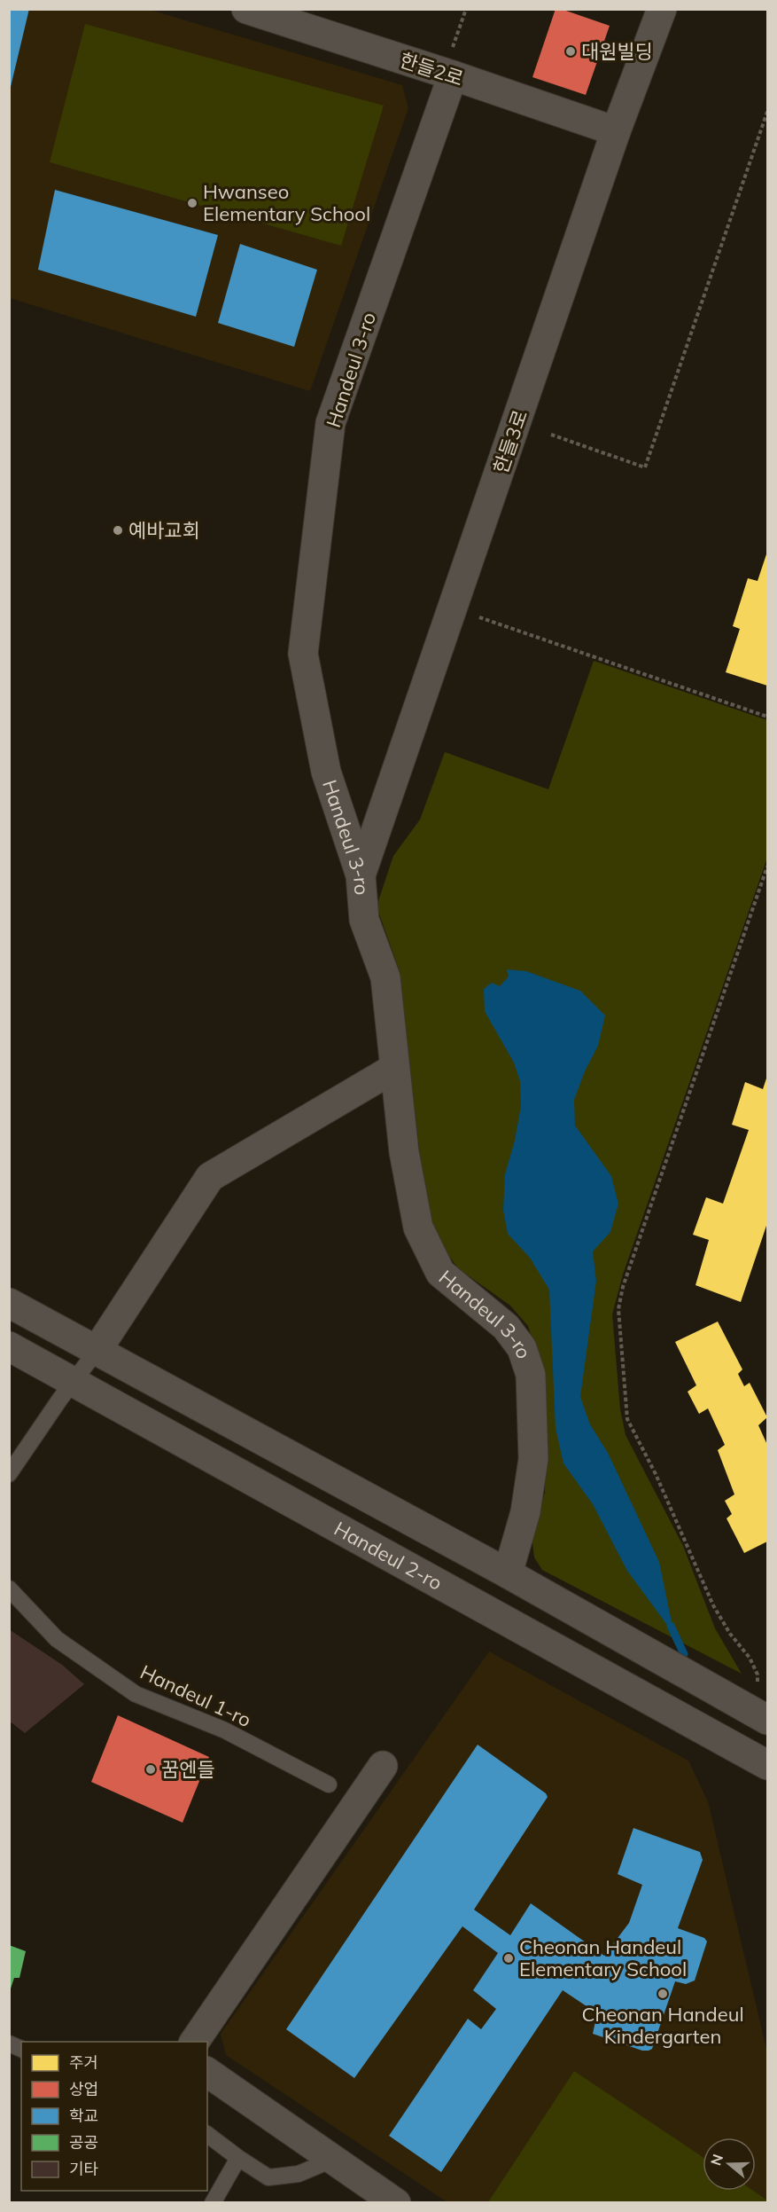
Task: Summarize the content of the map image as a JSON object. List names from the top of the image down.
{
  "streets": {
    "street": [
      "한들2로",
      "Handeul 3-ro",
      "한들3로",
      "Handeul 2-ro"
    ],
    "lane": ["Handeul 1-ro"]
  },
  "crossings": [
    ["한들2로", "Handeul 3-ro"],
    ["한들2로", "한들3로"],
    ["Handeul 3-ro", "한들3로"],
    ["Handeul 3-ro", "Handeul 2-ro"]
  ],
  "places": [
    "대원빌딩",
    "Hwanseo Elementary School",
    "예바교회",
    "꿈엔들",
    "Cheonan Handeul Elementary School",
    "Cheonan Handeul Kindergarten"
  ],
  "legend": [
    "주거",
    "상업",
    "학교",
    "공공",
    "기타"
  ],
  "north": "left"
}
